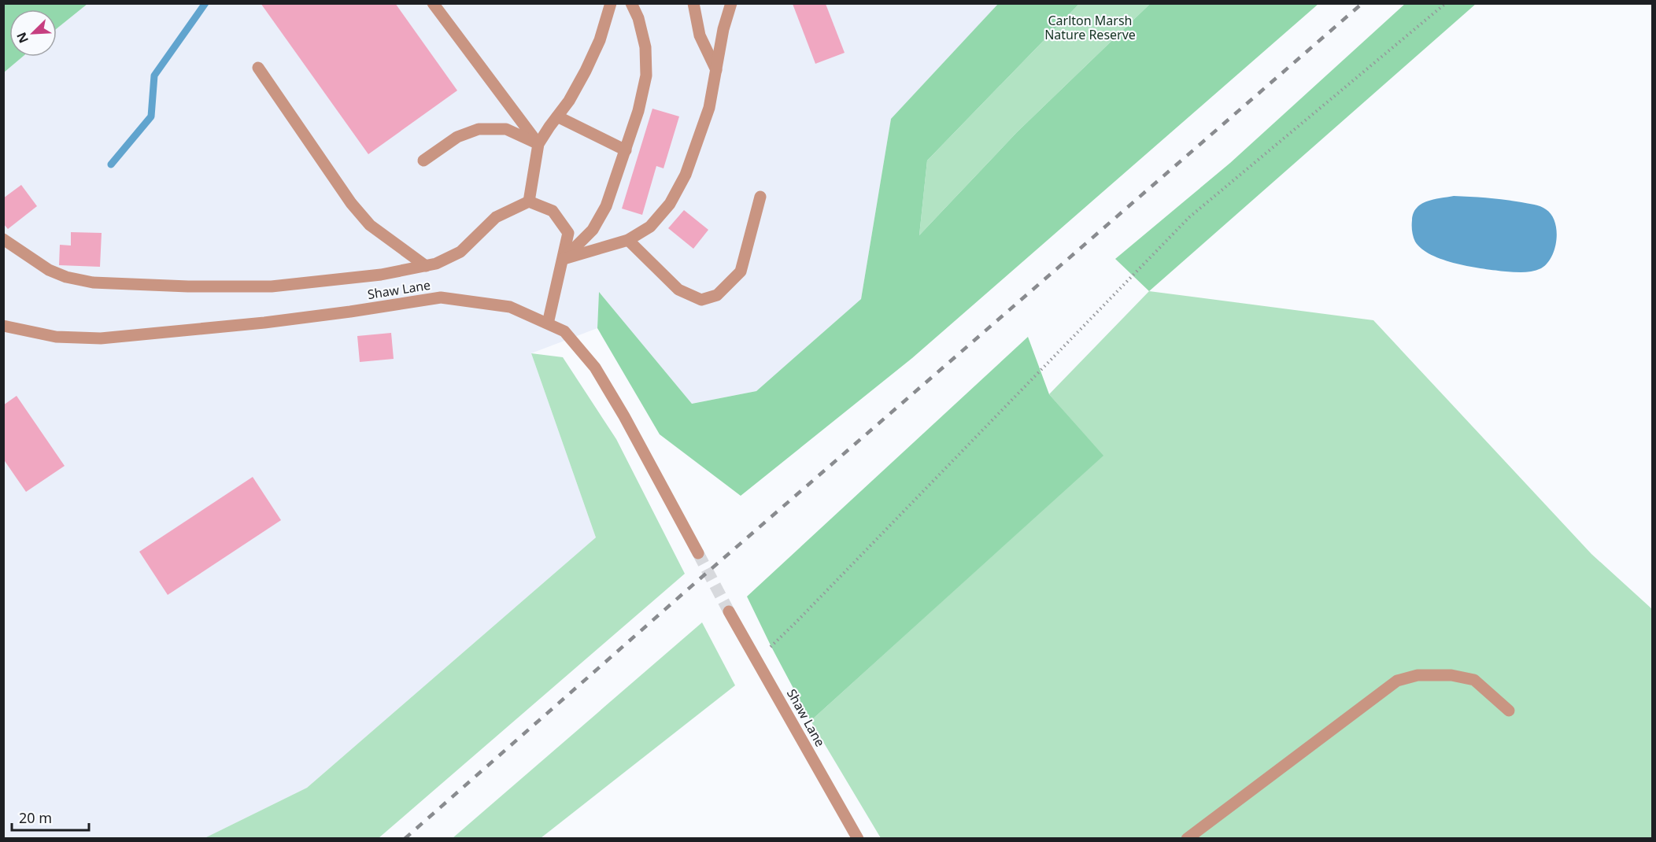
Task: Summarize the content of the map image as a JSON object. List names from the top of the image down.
{
  "streets": {
    "street": ["Shaw Lane"]
  },
  "parks": ["Carlton Marsh Nature Reserve"],
  "scale_bar": "20 m",
  "north": "bottom left"
}
